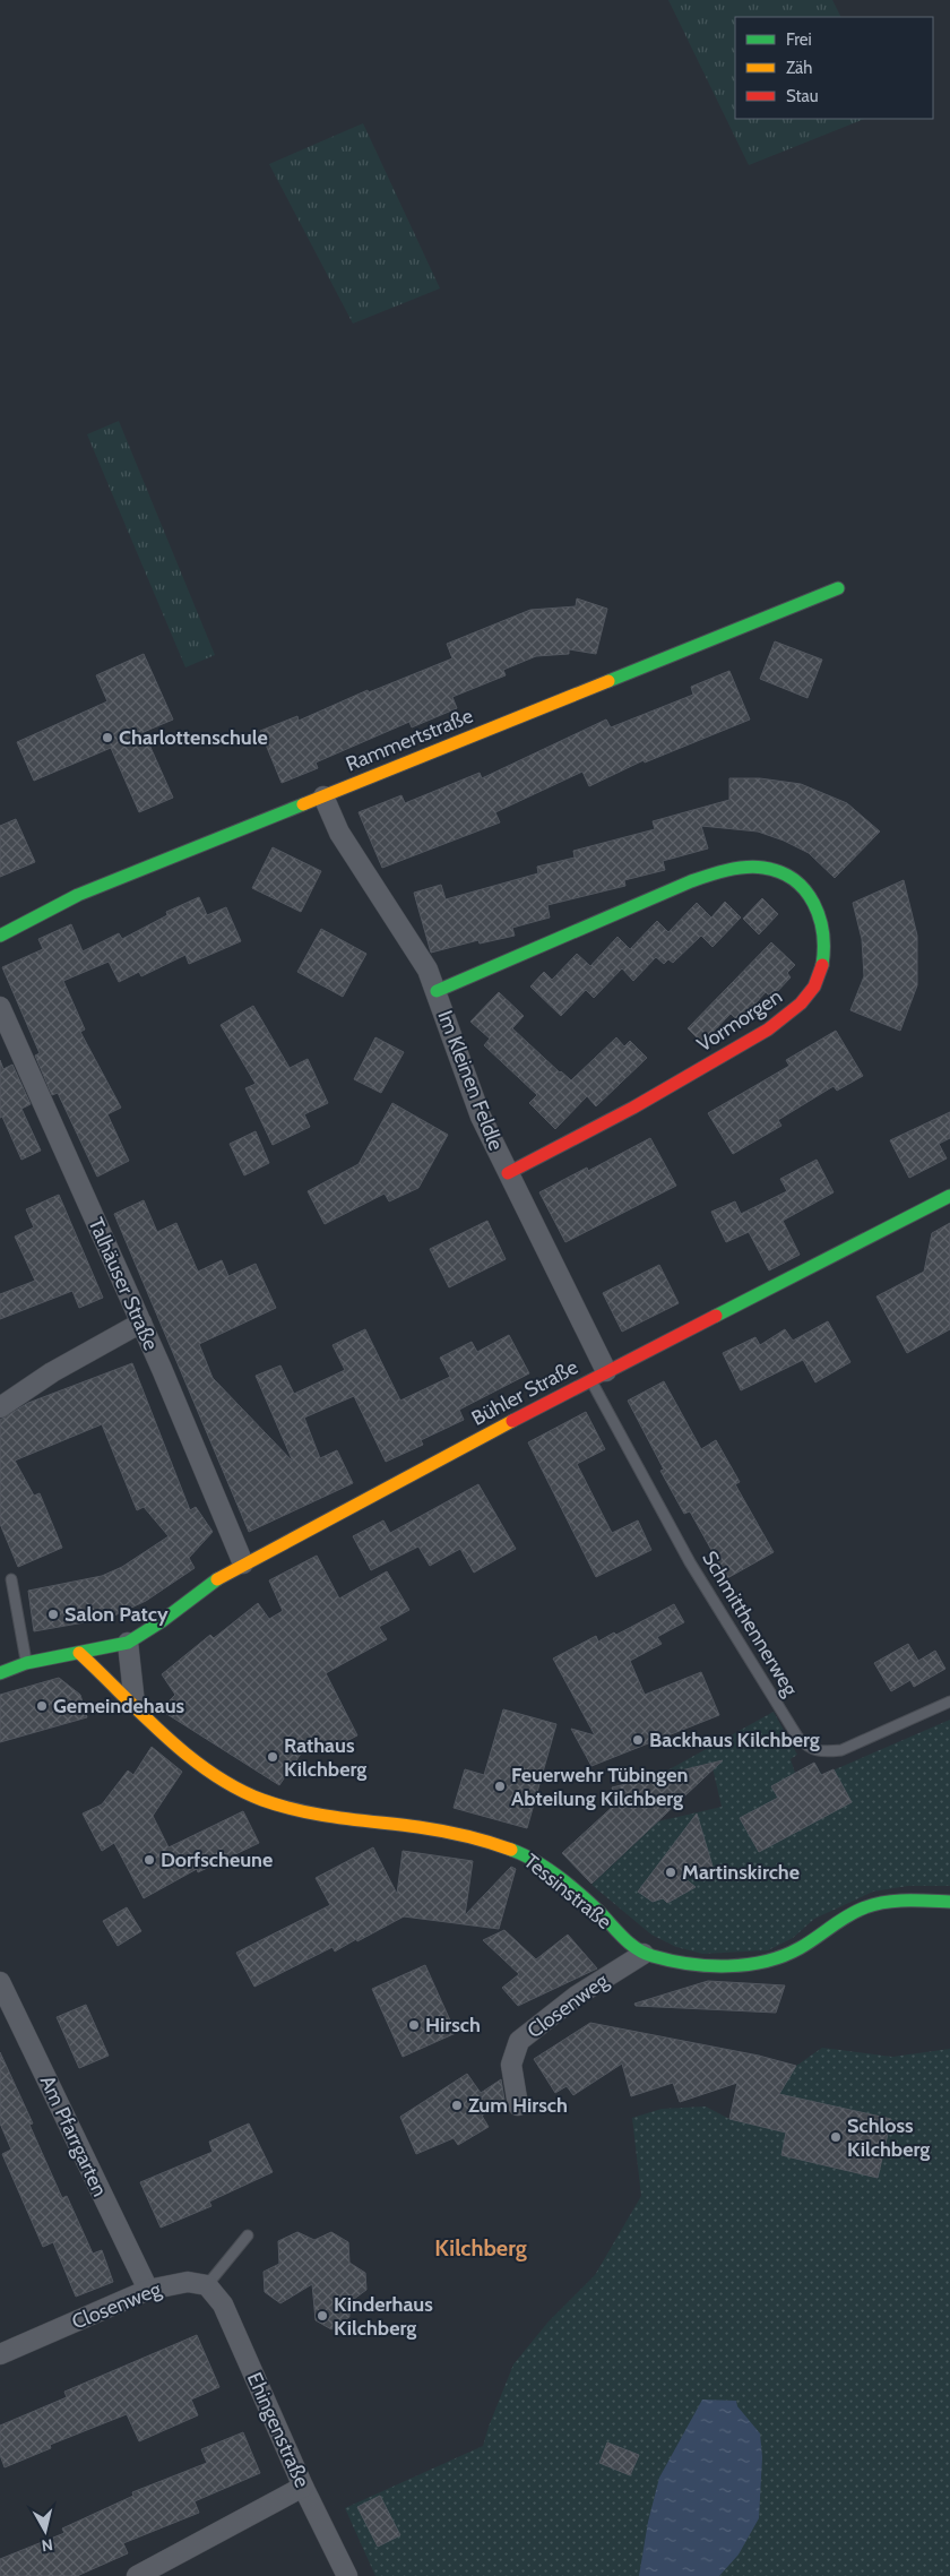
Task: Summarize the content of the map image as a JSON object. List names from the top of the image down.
{
  "streets": {
    "street": [
      "Rammertstraße",
      "Vormorgen",
      "Im Kleinen Feldle",
      "Talhäuser Straße",
      "Bühler Straße",
      "Tessinstraße",
      "Closenweg",
      "Am Pfarrgarten",
      "Ehingenstraße"
    ],
    "lane": ["Schmitthennerweg"]
  },
  "crossings": [
    ["Rammertstraße", "Im Kleinen Feldle"],
    ["Vormorgen", "Im Kleinen Feldle"],
    ["Im Kleinen Feldle", "Bühler Straße"],
    ["Im Kleinen Feldle", "Schmitthennerweg"],
    ["Talhäuser Straße", "Bühler Straße"],
    ["Bühler Straße", "Schmitthennerweg"],
    ["Tessinstraße", "Closenweg"],
    ["Closenweg", "Am Pfarrgarten"],
    ["Closenweg", "Ehingenstraße"]
  ],
  "districts": ["Kilchberg"],
  "places": [
    "Charlottenschule",
    "Salon Patcy",
    "Gemeindehaus",
    "Backhaus Kilchberg",
    "Rathaus Kilchberg",
    "Feuerwehr Tübingen Abteilung Kilchberg",
    "Dorfscheune",
    "Martinskirche",
    "Hirsch",
    "Zum Hirsch",
    "Schloss Kilchberg",
    "Kinderhaus Kilchberg"
  ],
  "legend": ["Frei", "Zäh", "Stau"],
  "north": "bottom"
}
